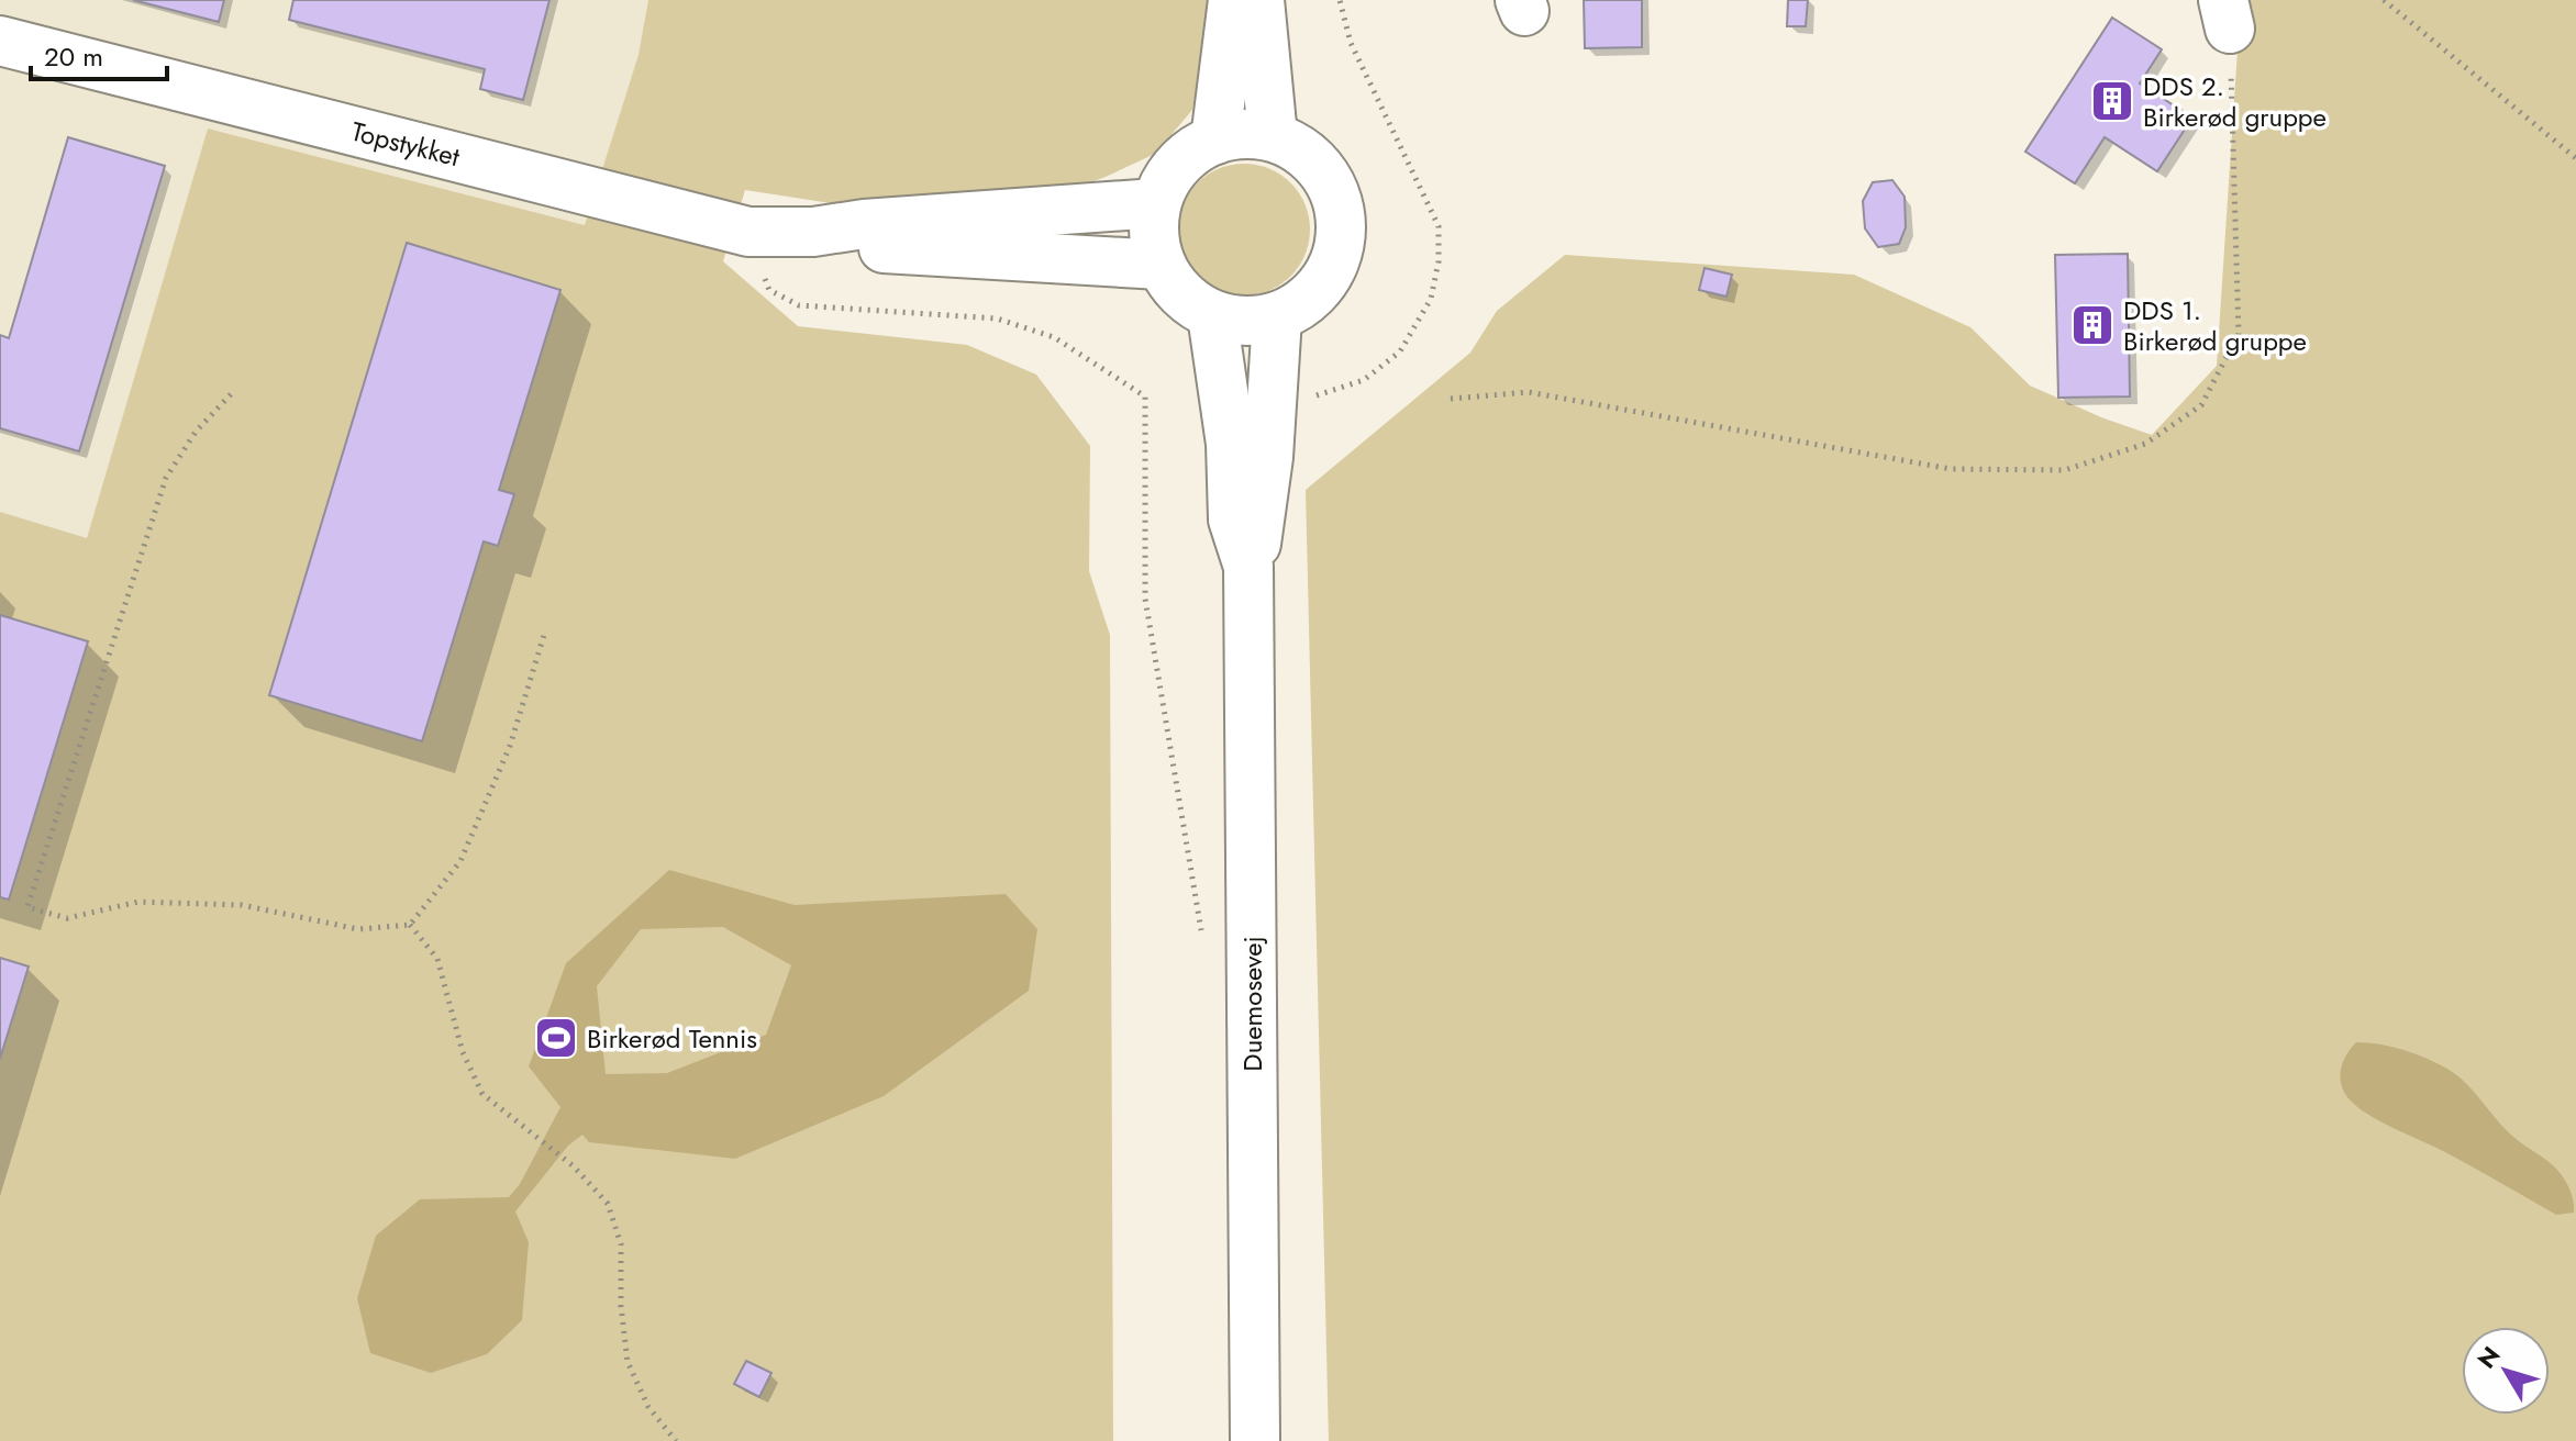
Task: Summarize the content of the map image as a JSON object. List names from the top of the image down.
{
  "streets": {
    "street": ["Topstykket", "Duemosevej"]
  },
  "crossings": [
    ["Topstykket", "Duemosevej"]
  ],
  "places": {
    "building": ["DDS 2. Birkerød gruppe", "DDS 1. Birkerød gruppe"],
    "sports": ["Birkerød Tennis"]
  },
  "scale_bar": "20 m",
  "north": "top left"
}
